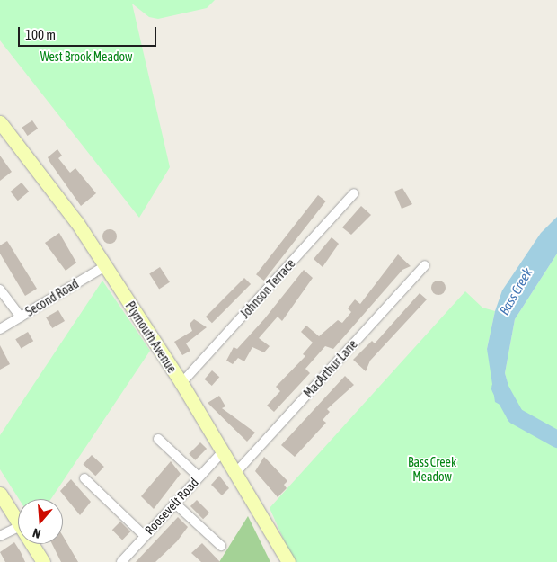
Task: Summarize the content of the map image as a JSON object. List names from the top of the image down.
{
  "streets": {
    "street": [
      "Johnson Terrace",
      "Second Road",
      "Plymouth Avenue",
      "MacArthur Lane",
      "Roosevelt Road"
    ]
  },
  "crossings": [
    ["Johnson Terrace", "Plymouth Avenue"],
    ["Second Road", "Plymouth Avenue"],
    ["Plymouth Avenue", "MacArthur Lane"],
    ["Plymouth Avenue", "Roosevelt Road"]
  ],
  "water": ["Bass Creek"],
  "parks": ["West Brook Meadow", "Bass Creek Meadow"],
  "scale_bar": "100 m",
  "north": "bottom"
}
